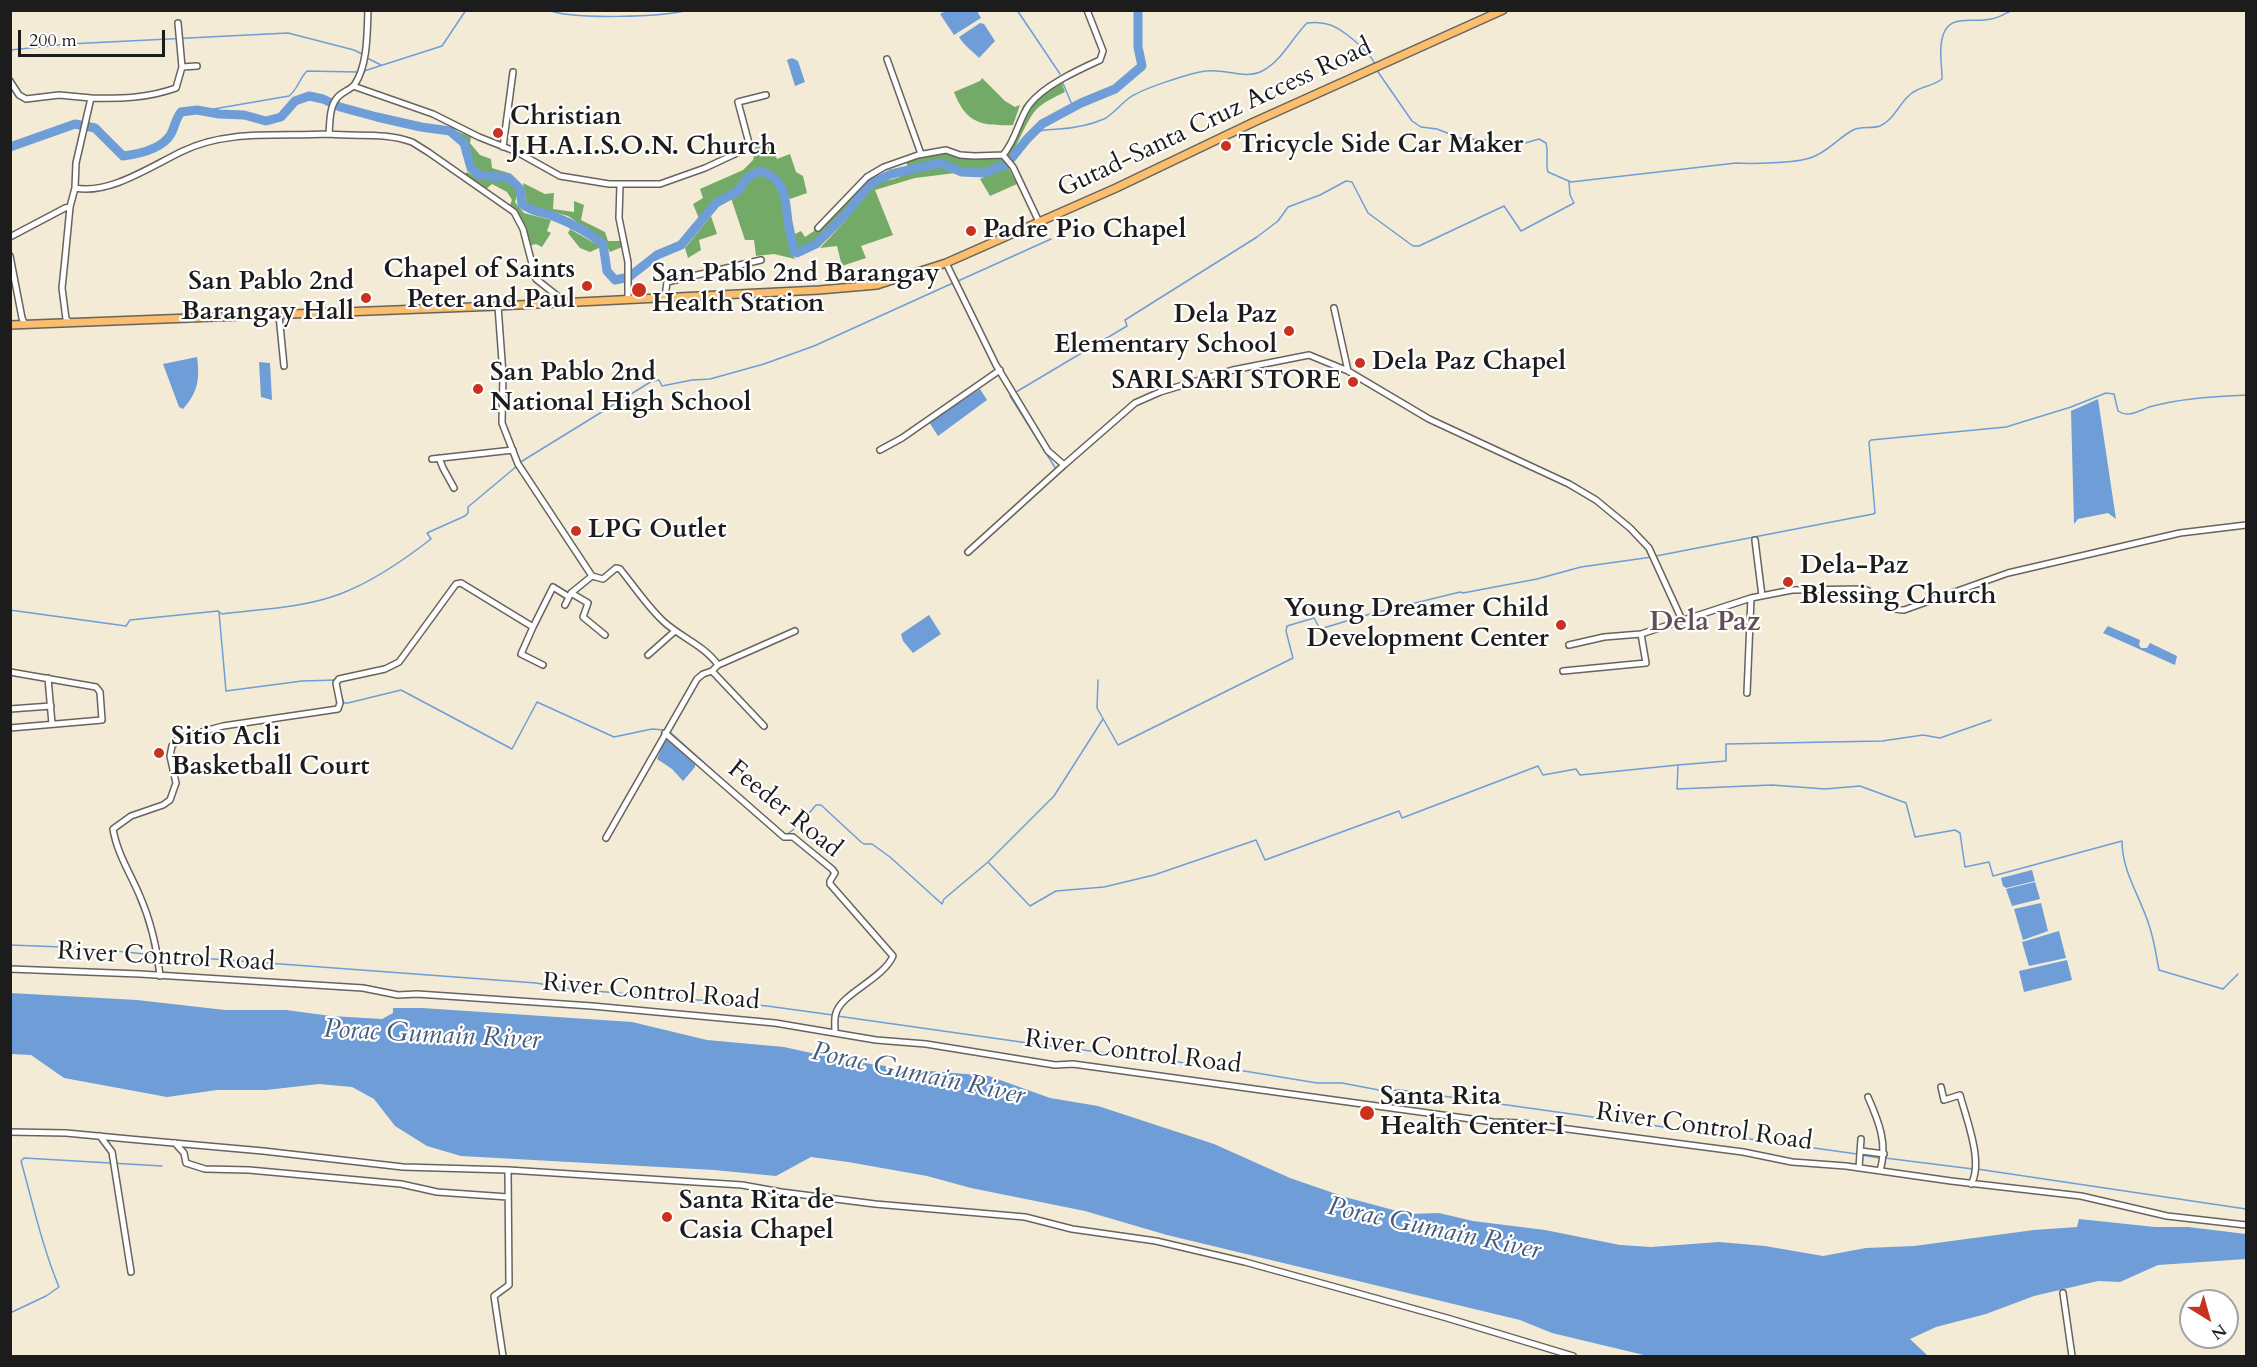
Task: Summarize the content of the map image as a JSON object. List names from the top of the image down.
{
  "streets": {
    "main road": ["Gutad-Santa Cruz Access Road"],
    "street": ["Feeder Road", "River Control Road"]
  },
  "crossings": [
    ["Feeder Road", "River Control Road"]
  ],
  "districts": ["Dela Paz"],
  "water": ["Porac Gumain River"],
  "places": [
    "Christian J.H.A.I.S.O.N. Church",
    "Tricycle Side Car Maker",
    "Padre Pio Chapel",
    "Chapel of Saints Peter and Paul",
    "San Pablo 2nd Barangay Health Station",
    "San Pablo 2nd Barangay Hall",
    "Dela Paz Elementary School",
    "Dela Paz Chapel",
    "SARI SARI STORE",
    "San Pablo 2nd National High School",
    "LPG Outlet",
    "Dela-Paz Blessing Church",
    "Young Dreamer Child Development Center",
    "Sitio Acli Basketball Court",
    "Santa Rita Health Center I",
    "Santa Rita de Casia Chapel"
  ],
  "scale_bar": "200 m",
  "north": "bottom right"
}
